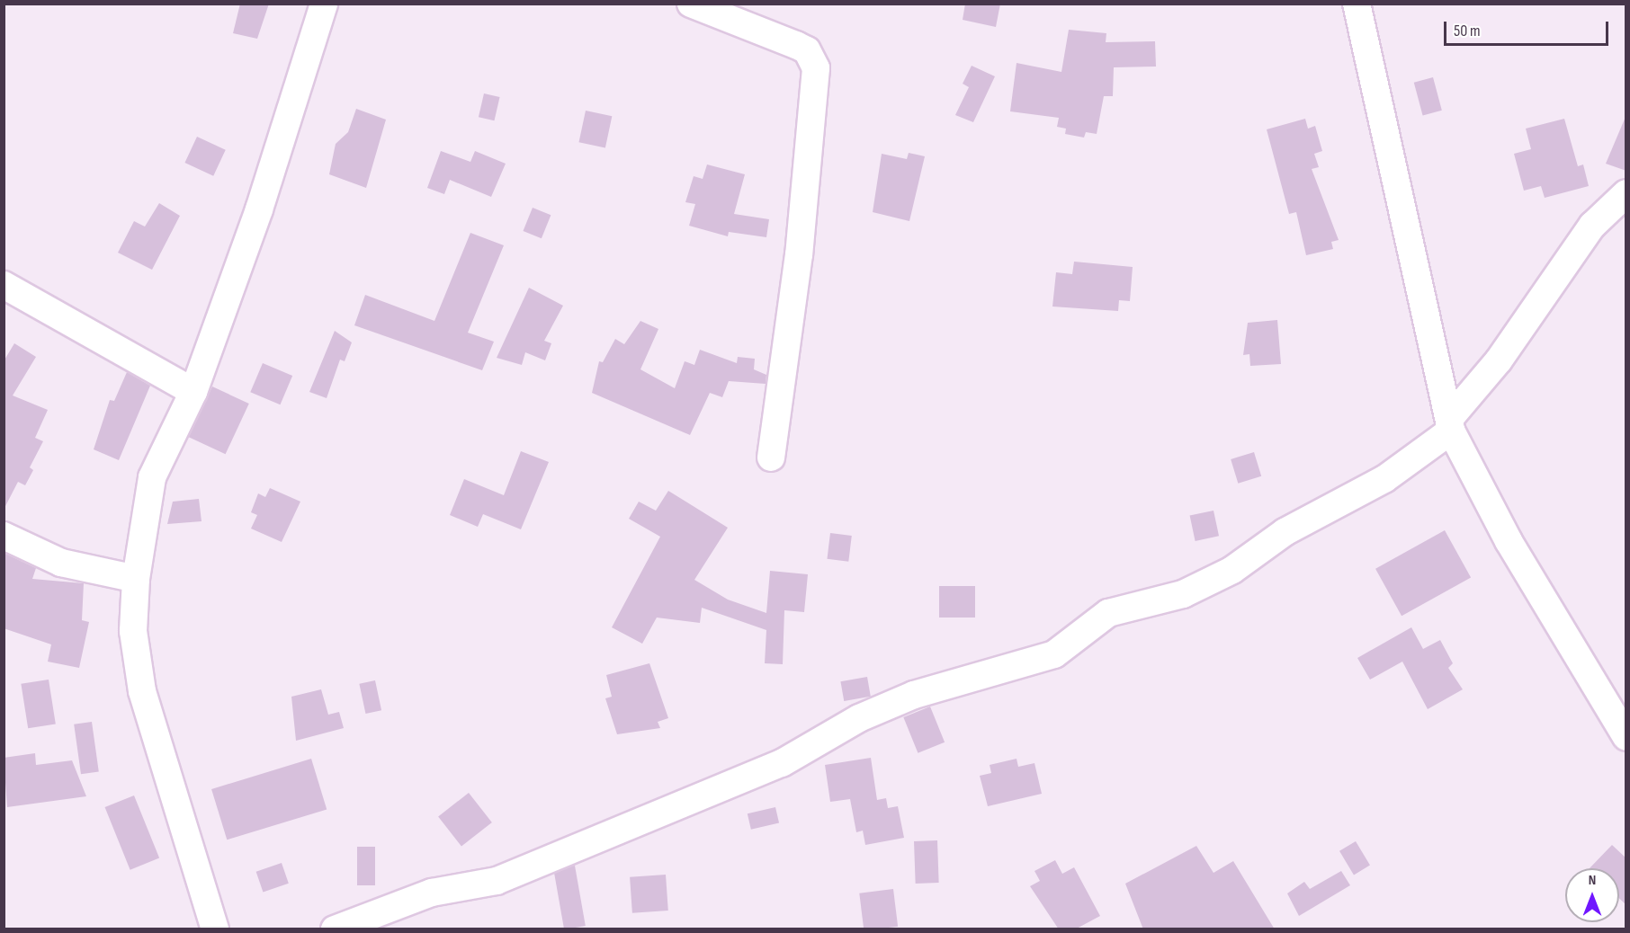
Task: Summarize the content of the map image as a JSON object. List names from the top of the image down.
{
  "scale_bar": "50 m",
  "north": "top"
}
